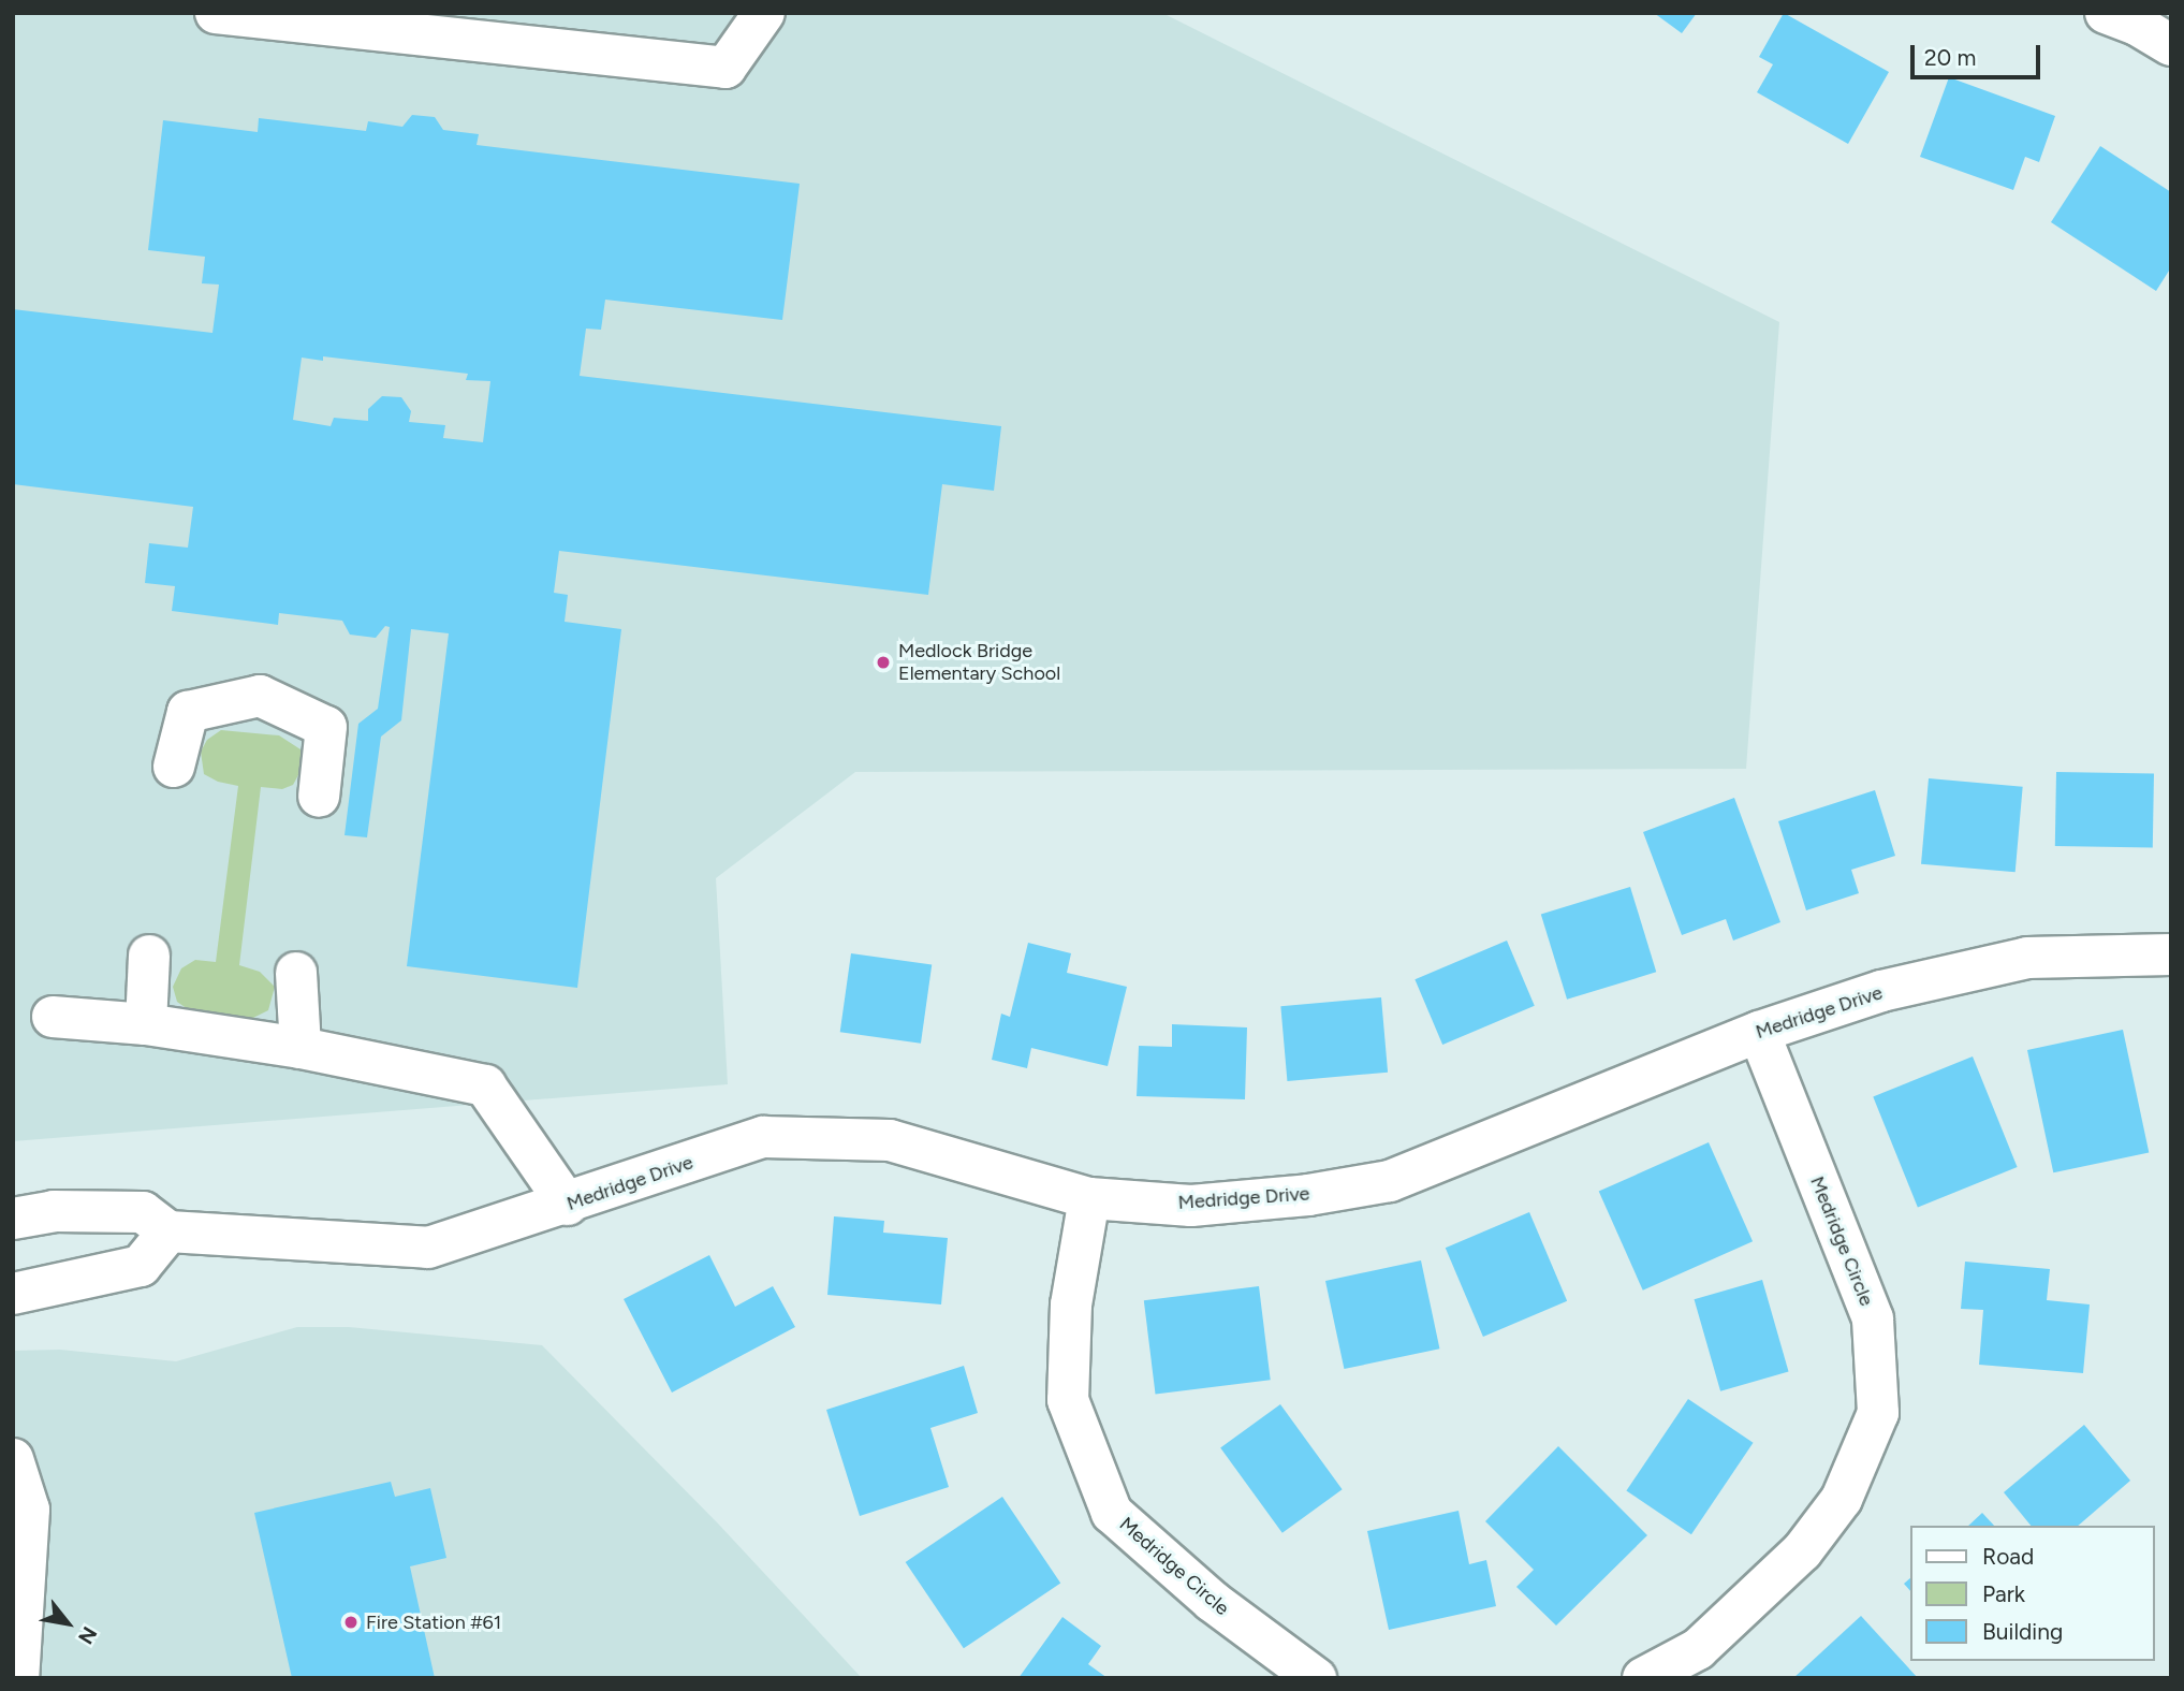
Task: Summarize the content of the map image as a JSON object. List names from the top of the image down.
{
  "streets": {
    "street": ["Medridge Drive", "Medridge Circle"]
  },
  "crossings": [
    ["Medridge Drive", "Medridge Circle"]
  ],
  "places": ["Medlock Bridge Elementary School", "Fire Station #61"],
  "legend": ["Road", "Park", "Building"],
  "scale_bar": "20 m",
  "north": "bottom right"
}
